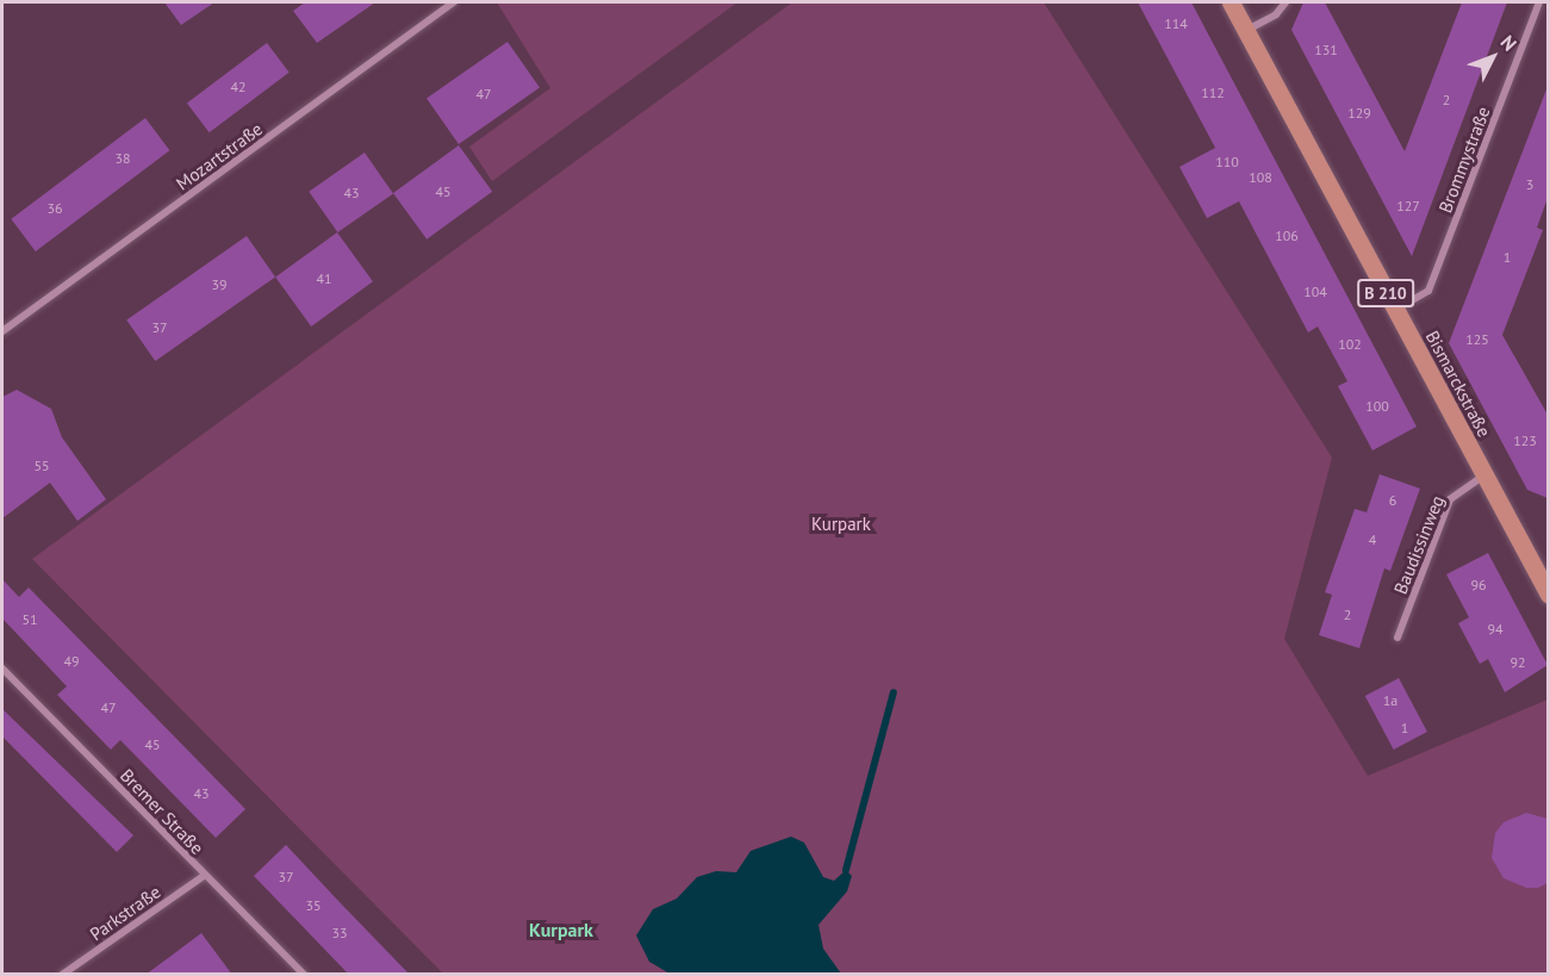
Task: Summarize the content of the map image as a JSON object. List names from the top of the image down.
{
  "streets": {
    "main road": ["B 210", "Bismarckstraße"],
    "street": [
      "Mozartstraße",
      "Brommystraße",
      "Baudissinweg",
      "Bremer Straße",
      "Parkstraße"
    ]
  },
  "crossings": [
    ["Brommystraße", "Bismarckstraße"],
    ["Bismarckstraße", "Baudissinweg"],
    ["Bremer Straße", "Parkstraße"]
  ],
  "districts": ["Kurpark"],
  "parks": ["Kurpark"],
  "house_numbers": [
    "114",
    "131",
    "42",
    "112",
    "47",
    "2",
    "129",
    "38",
    "110",
    "108",
    "3",
    "45",
    "43",
    "127",
    "36",
    "106",
    "1",
    "41",
    "39",
    "104",
    "37",
    "125",
    "102",
    "100",
    "123",
    "55",
    "6",
    "4",
    "96",
    "2",
    "51",
    "94",
    "49",
    "92",
    "1a",
    "47",
    "1",
    "45",
    "43",
    "37",
    "35",
    "33"
  ],
  "north": "top right"
}
